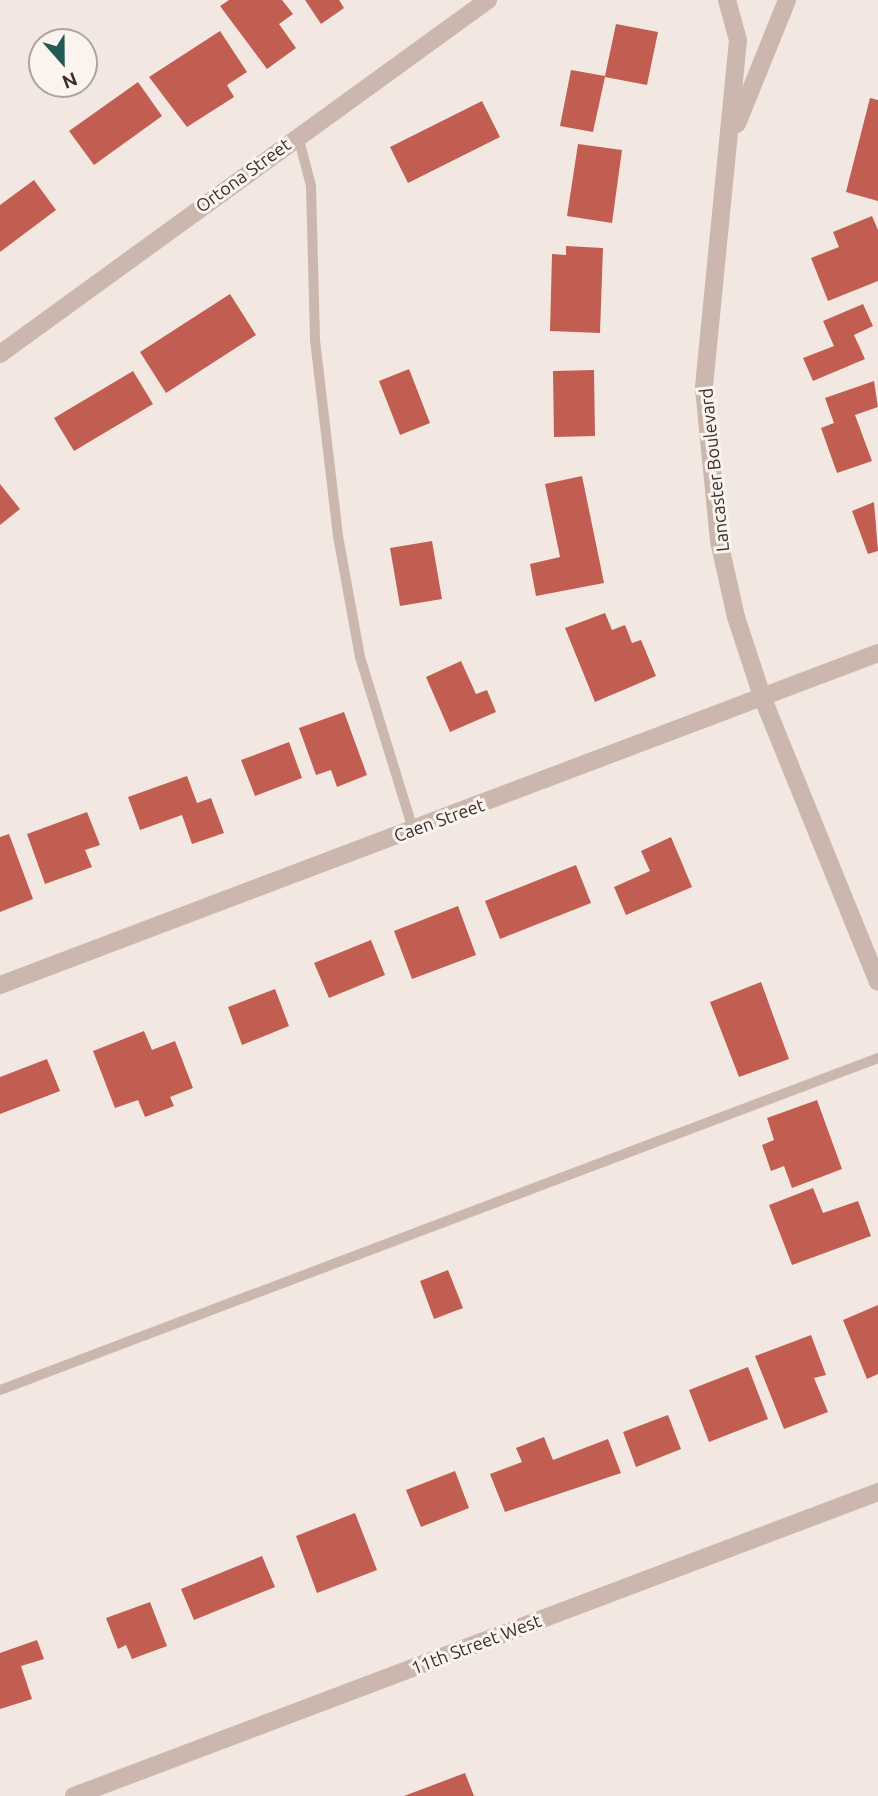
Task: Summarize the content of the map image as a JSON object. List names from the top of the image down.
{
  "streets": {
    "street": [
      "Ortona Street",
      "Lancaster Boulevard",
      "Caen Street",
      "11th Street West"
    ]
  },
  "crossings": [
    ["Lancaster Boulevard", "Caen Street"]
  ],
  "north": "bottom"
}
